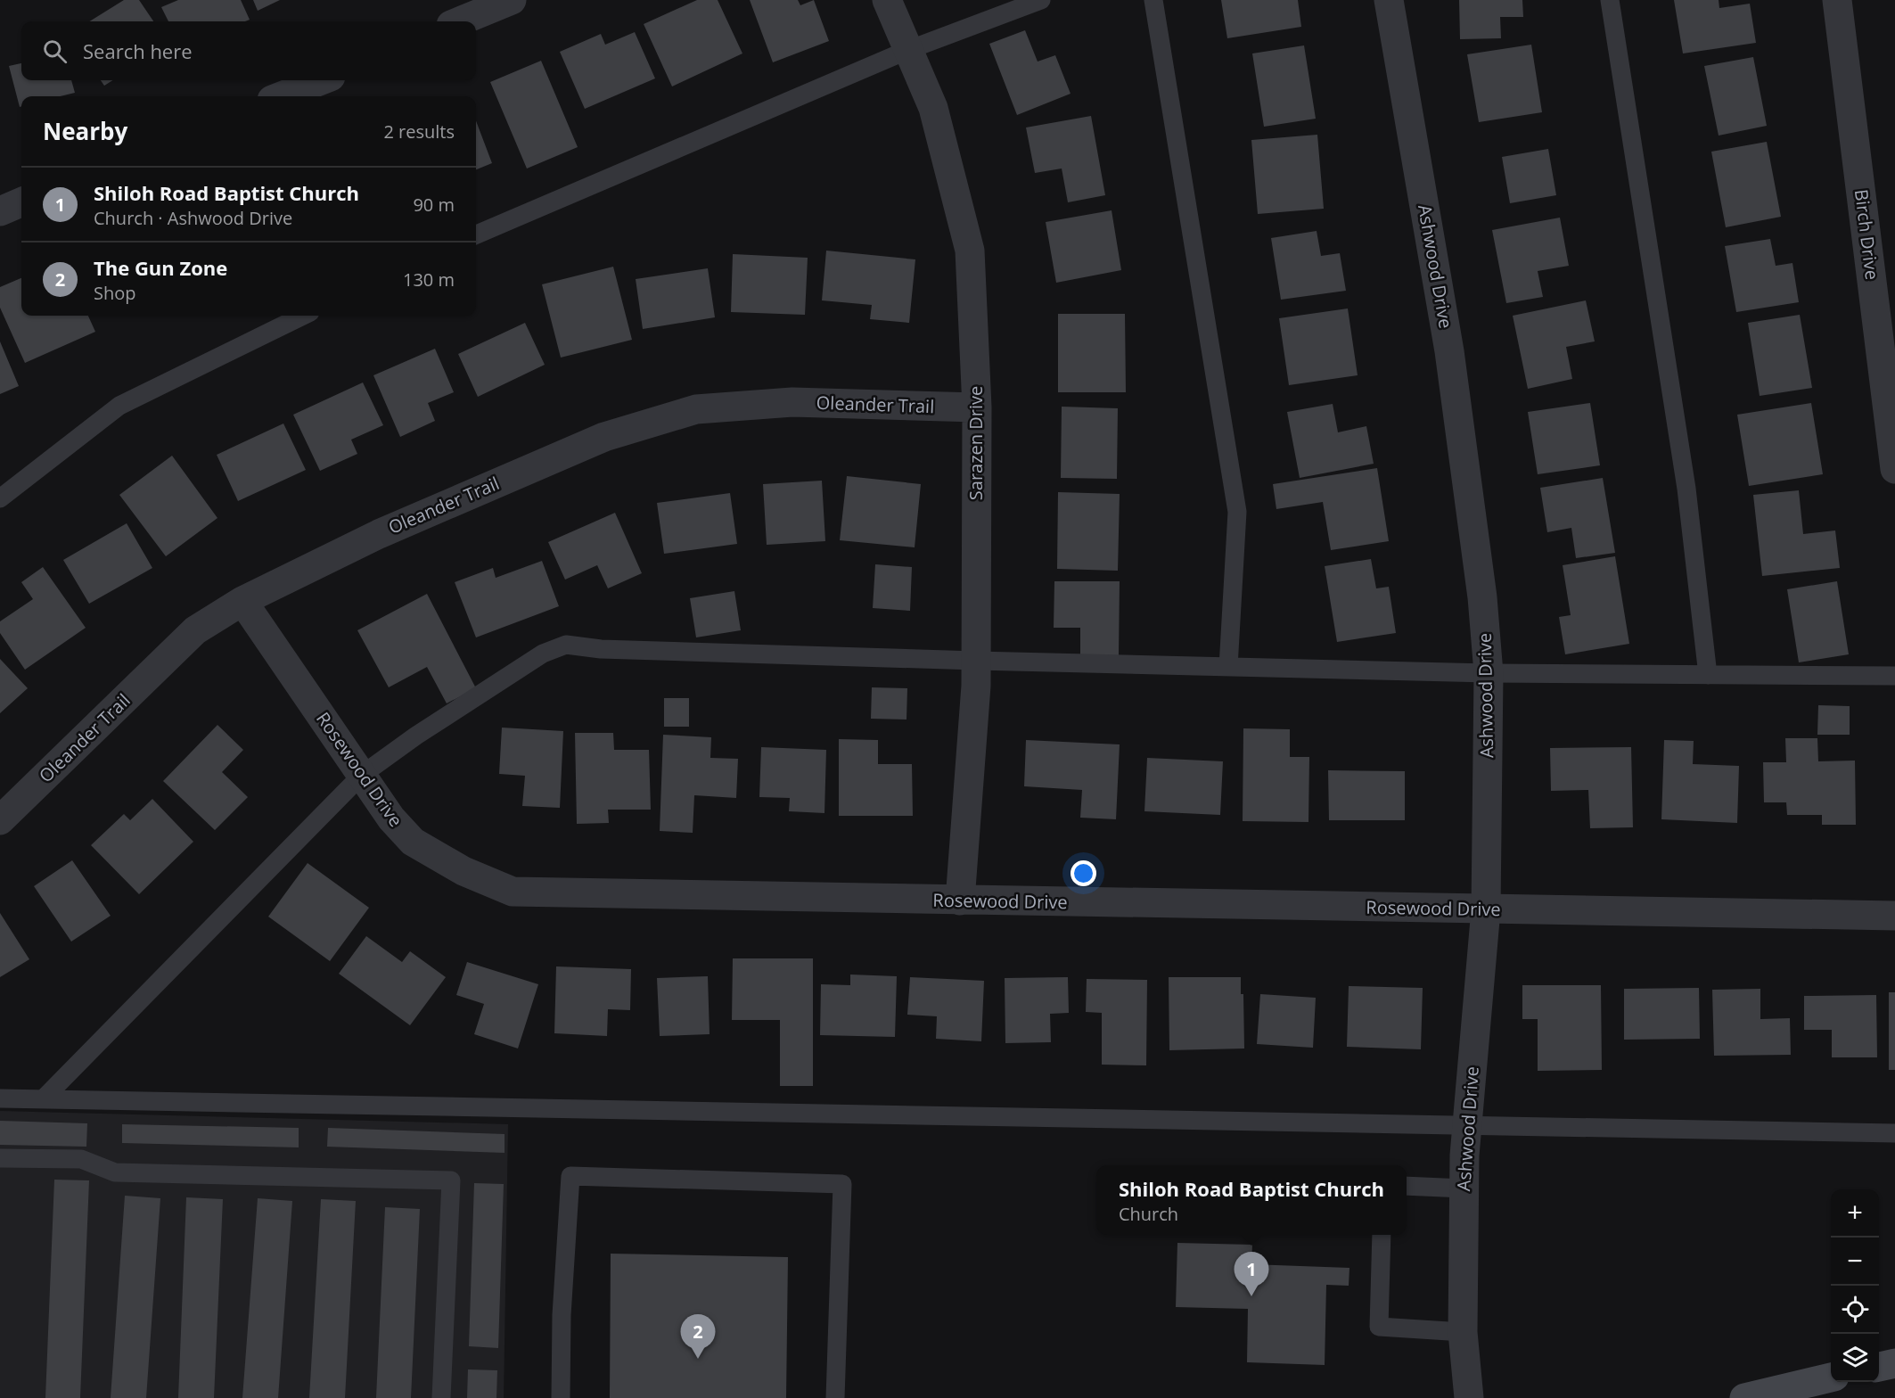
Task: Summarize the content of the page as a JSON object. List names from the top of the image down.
{
  "streets": {
    "street": [
      "Birch Drive",
      "Ashwood Drive",
      "Oleander Trail",
      "Sarazen Drive",
      "Rosewood Drive"
    ]
  },
  "crossings": [
    ["Ashwood Drive", "Rosewood Drive"],
    ["Oleander Trail", "Sarazen Drive"],
    ["Oleander Trail", "Rosewood Drive"],
    ["Sarazen Drive", "Rosewood Drive"]
  ],
  "page": {
    "search": "Search here",
    "heading": ["Nearby", "2 results"],
    "list": [
      {
        "mark": "1",
        "name": "Shiloh Road Baptist Church",
        "note": "Church · Ashwood Drive",
        "value": "90 m"
      },
      {
        "mark": "2",
        "name": "The Gun Zone",
        "note": "Shop",
        "value": "130 m"
      }
    ],
    "popup": ["Shiloh Road Baptist Church", "Church"],
    "map_buttons": ["+", "−"],
    "pins": ["1", "2"]
  }
}
